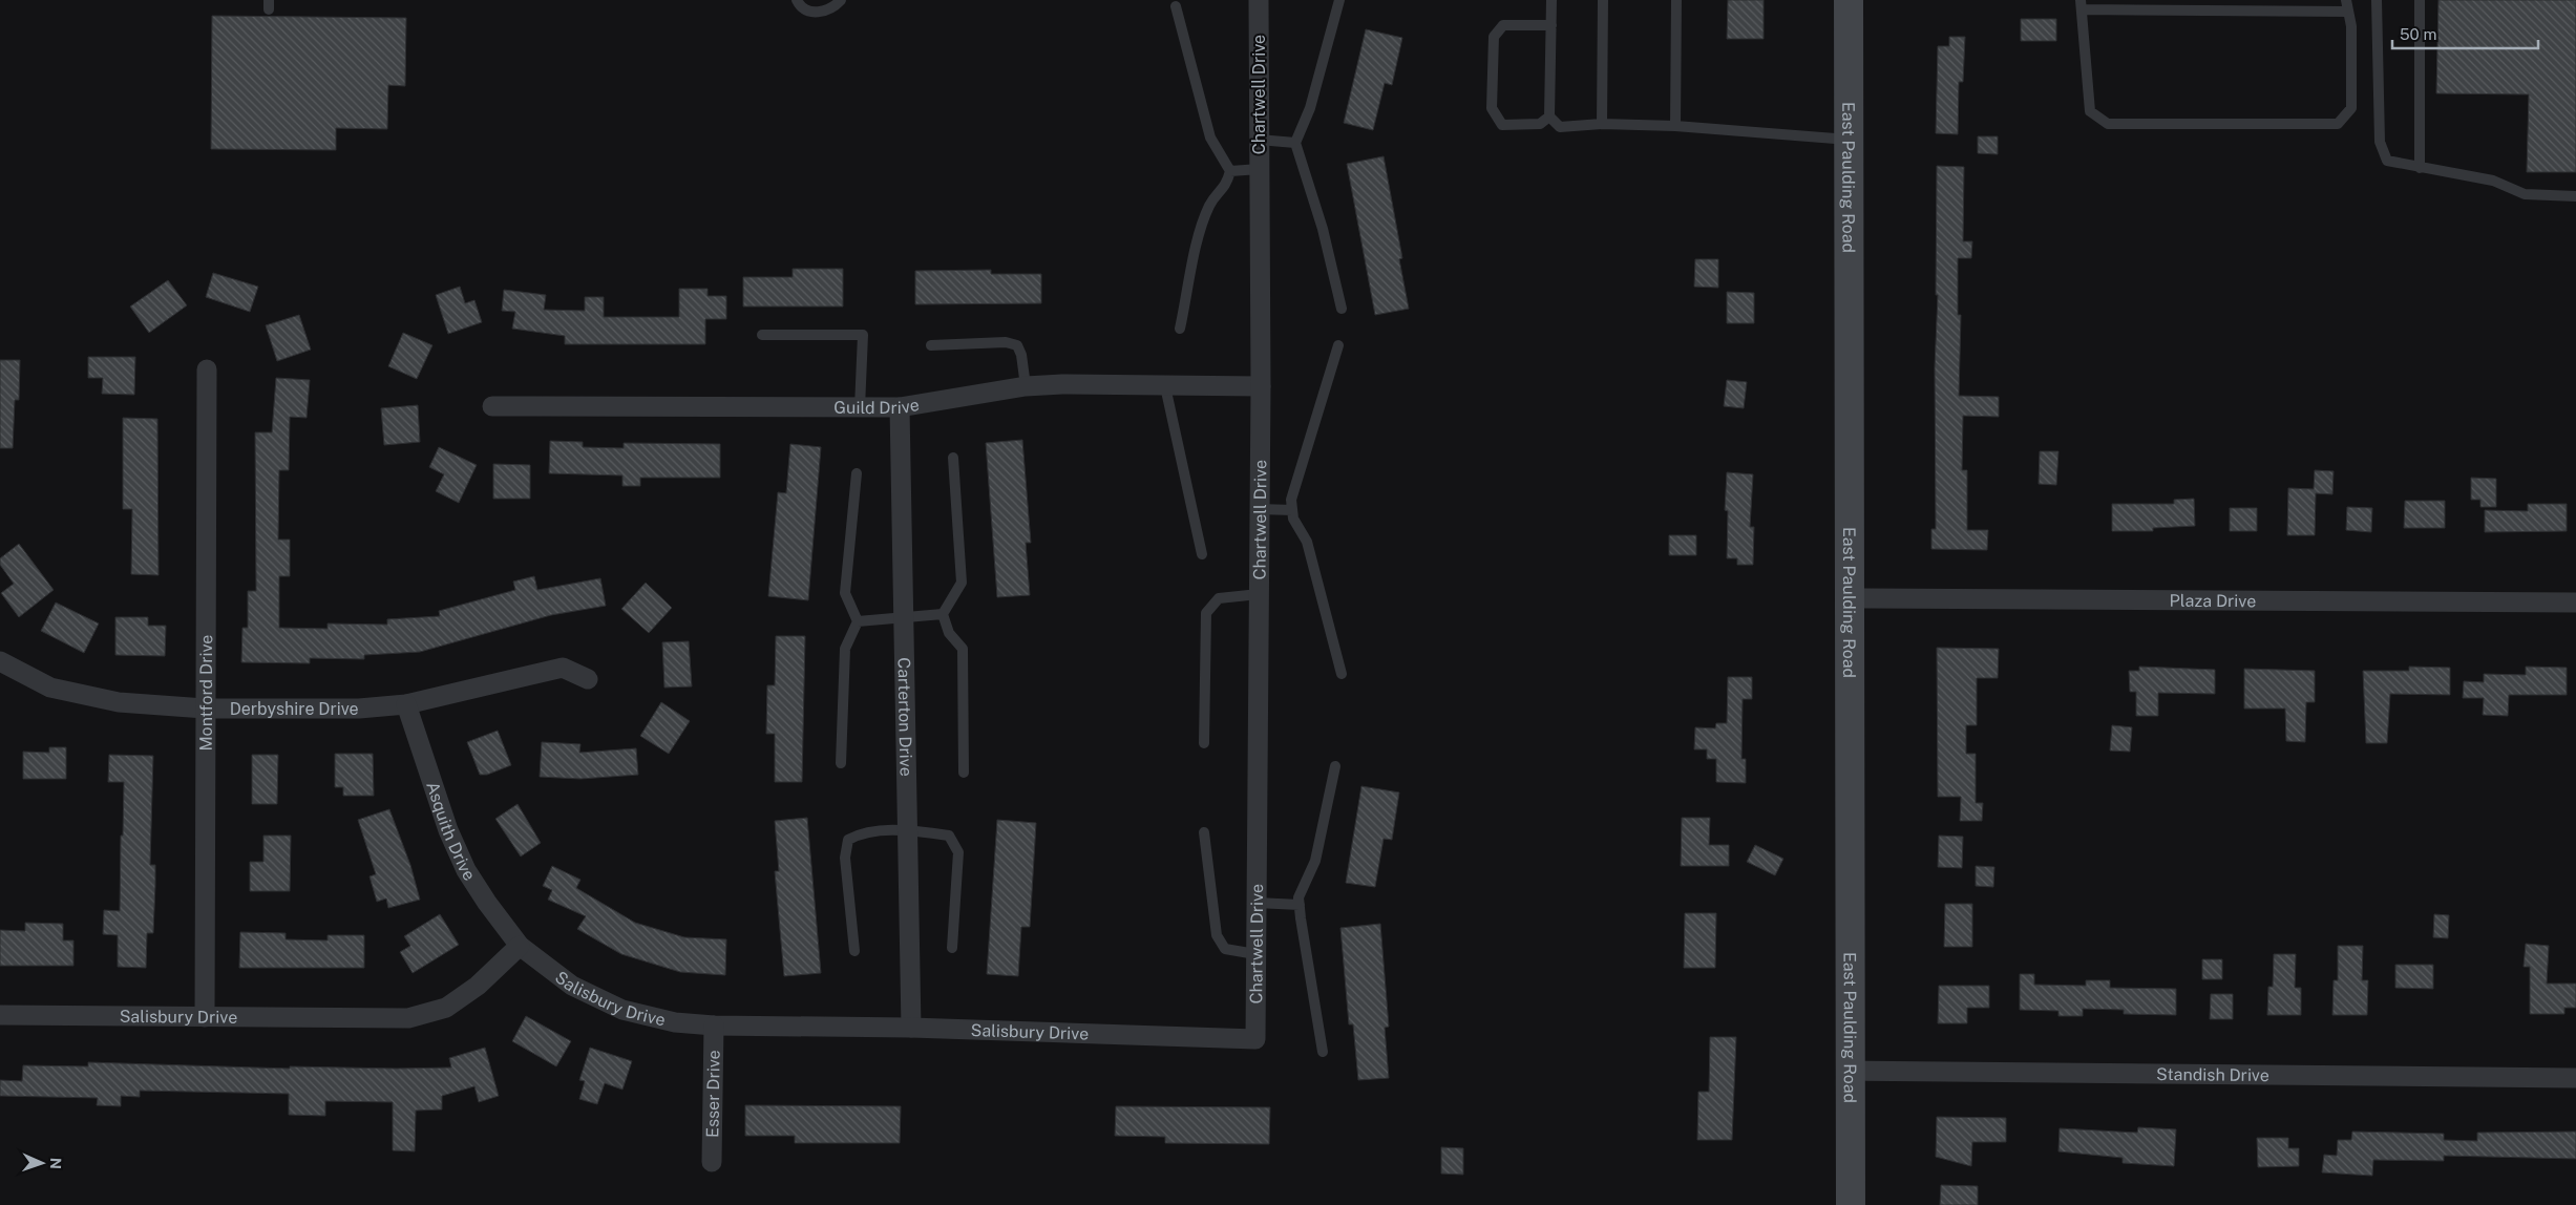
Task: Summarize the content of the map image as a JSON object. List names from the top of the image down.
{
  "streets": {
    "main road": ["East Paulding Road"],
    "street": [
      "Chartwell Drive",
      "Guild Drive",
      "Plaza Drive",
      "Montford Drive",
      "Derbyshire Drive",
      "Carterton Drive",
      "Asquith Drive",
      "Salisbury Drive",
      "Standish Drive",
      "Esser Drive"
    ]
  },
  "crossings": [
    ["Chartwell Drive", "Guild Drive"],
    ["Chartwell Drive", "Salisbury Drive"],
    ["East Paulding Road", "Plaza Drive"],
    ["East Paulding Road", "Standish Drive"],
    ["Guild Drive", "Carterton Drive"],
    ["Montford Drive", "Derbyshire Drive"],
    ["Montford Drive", "Salisbury Drive"],
    ["Derbyshire Drive", "Asquith Drive"],
    ["Carterton Drive", "Salisbury Drive"],
    ["Asquith Drive", "Salisbury Drive"],
    ["Salisbury Drive", "Esser Drive"]
  ],
  "scale_bar": "50 m",
  "north": "right"
}
